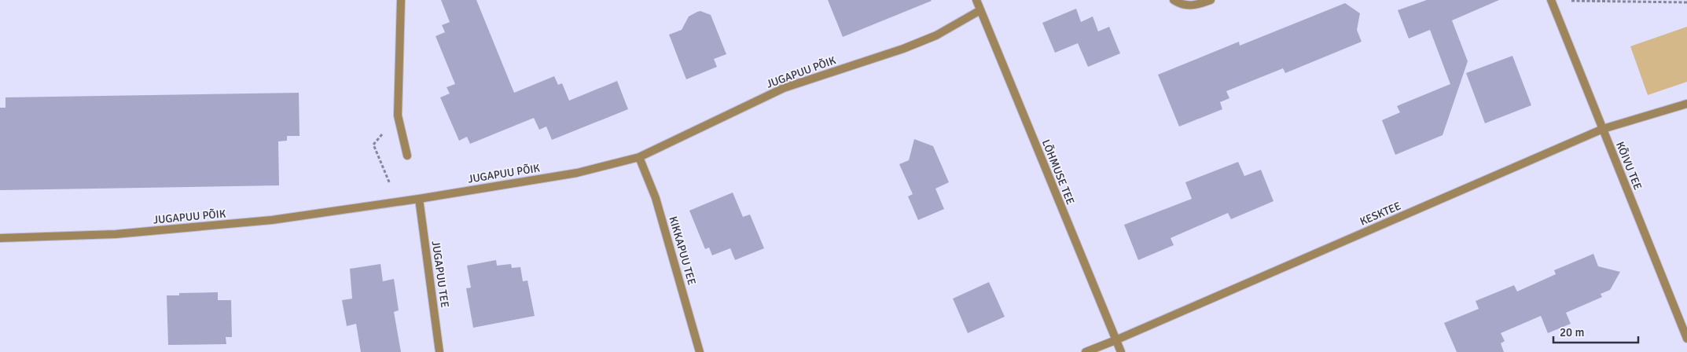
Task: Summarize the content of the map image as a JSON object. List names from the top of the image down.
{
  "streets": {
    "street": [
      "JUGAPUU PÕIK",
      "KÕIVU TEE",
      "LÕHMUSE TEE",
      "KESKTEE",
      "KIKKAPUU TEE",
      "JUGAPUU TEE"
    ]
  },
  "crossings": [
    ["JUGAPUU PÕIK", "LÕHMUSE TEE"],
    ["JUGAPUU PÕIK", "KIKKAPUU TEE"],
    ["JUGAPUU PÕIK", "JUGAPUU TEE"],
    ["KÕIVU TEE", "KESKTEE"],
    ["LÕHMUSE TEE", "KESKTEE"]
  ],
  "scale_bar": "20 m"
}
